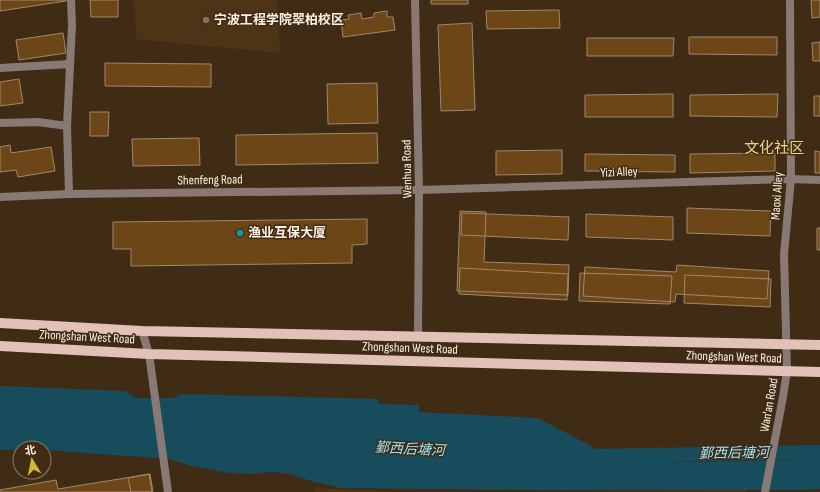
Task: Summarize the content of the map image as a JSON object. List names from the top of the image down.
{
  "streets": {
    "main road": ["Zhongshan West Road"],
    "street": [
      "Wenhua Road",
      "Yizi Alley",
      "Shenfeng Road",
      "Maoxi Alley",
      "Wan'an Road"
    ]
  },
  "crossings": [
    ["Wenhua Road", "Yizi Alley"],
    ["Wenhua Road", "Shenfeng Road"],
    ["Wenhua Road", "Zhongshan West Road"],
    ["Yizi Alley", "Shenfeng Road"],
    ["Yizi Alley", "Maoxi Alley"],
    ["Maoxi Alley", "Zhongshan West Road"],
    ["Maoxi Alley", "Wan'an Road"],
    ["Zhongshan West Road", "Wan'an Road"]
  ],
  "districts": ["文化社区"],
  "water": ["鄞西后塘河"],
  "places": ["宁波工程学院翠柏校区", "渔业互保大厦"],
  "north": "top"
}
